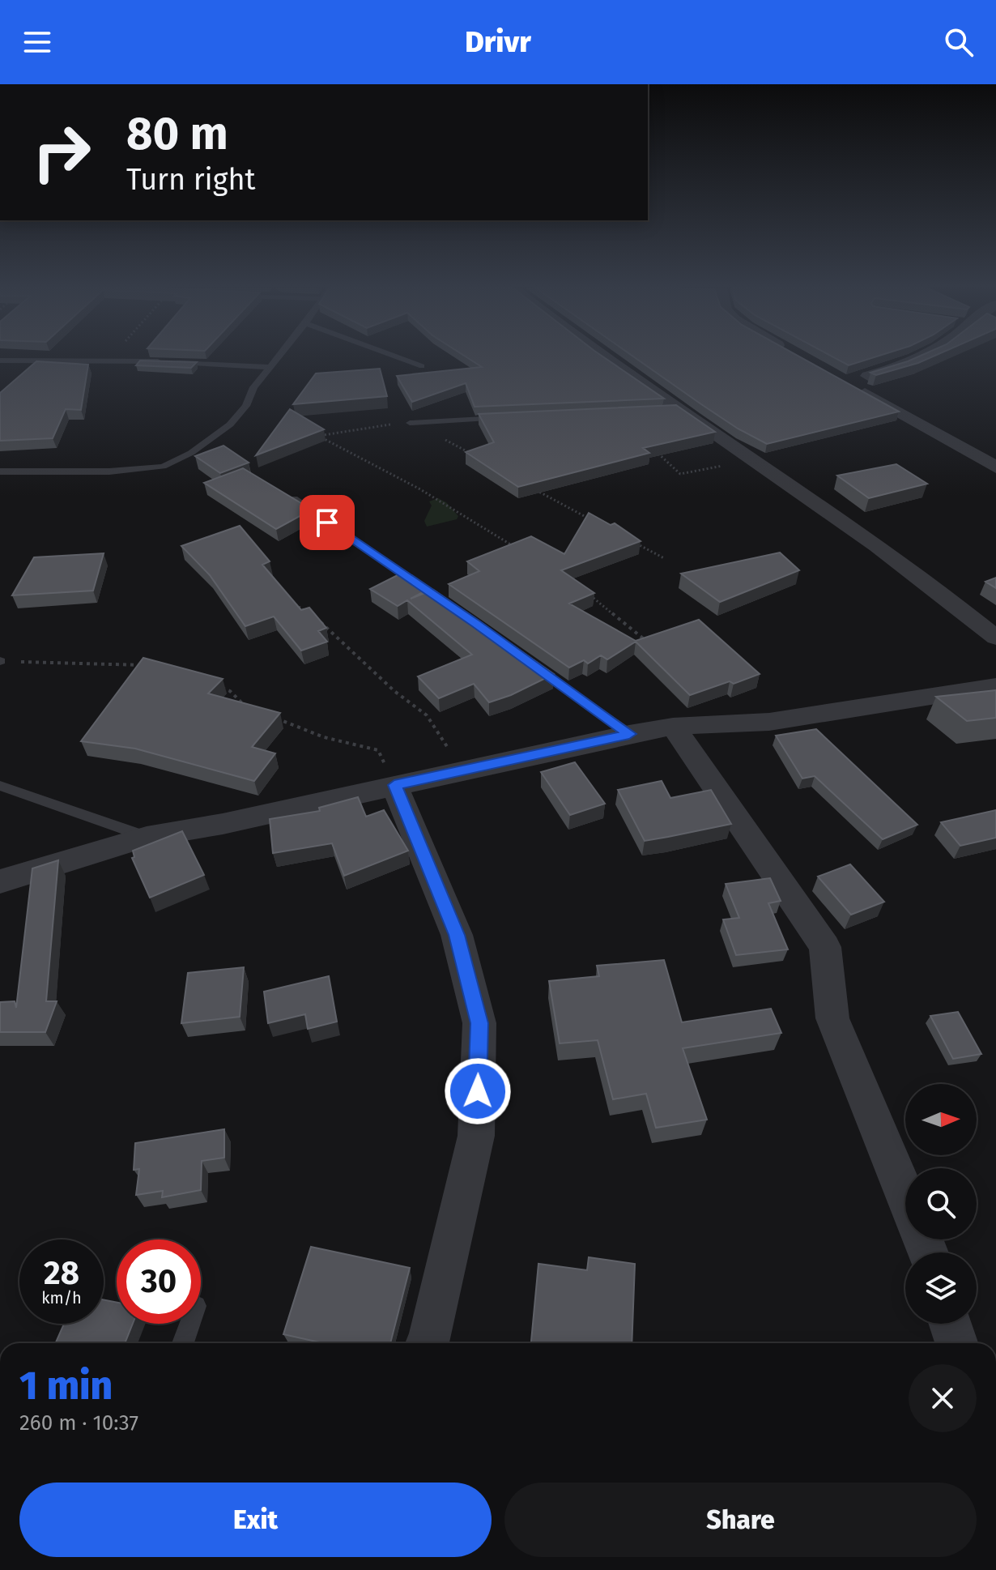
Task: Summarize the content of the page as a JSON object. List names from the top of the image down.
{
  "north": "right",
  "page": {
    "header": "Drivr",
    "turn": ["80 m", "Turn right"],
    "speed": "28 km/h",
    "limit": "30",
    "heading": ["1 min", "260 m · 10:37"],
    "buttons": ["Exit", "Share"]
  }
}
